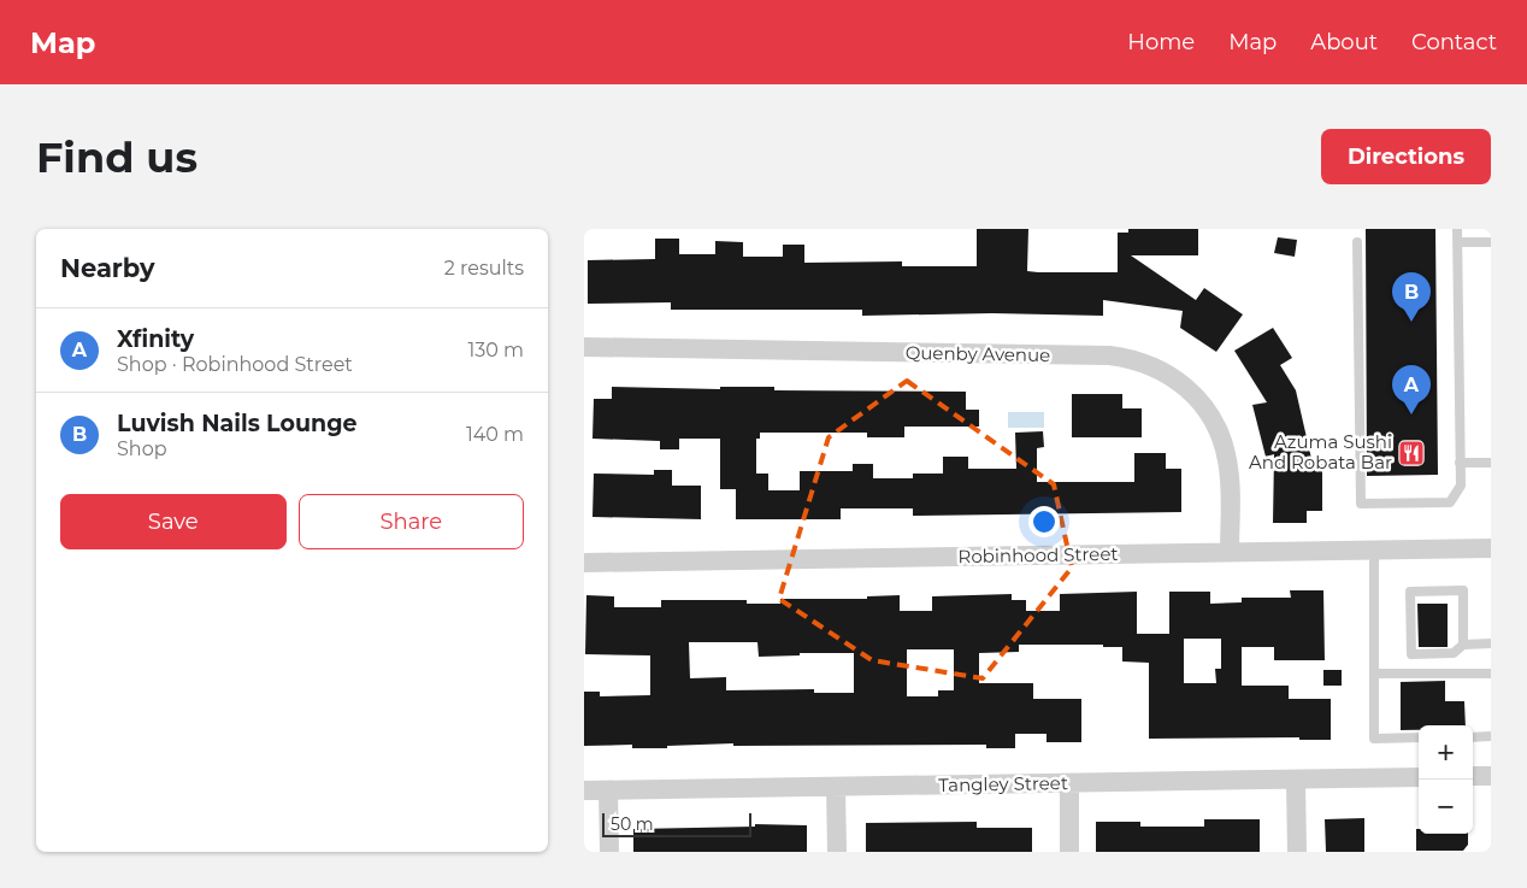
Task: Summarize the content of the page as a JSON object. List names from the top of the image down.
{
  "streets": {
    "street": ["Quenby Avenue", "Robinhood Street", "Tangley Street"]
  },
  "crossings": [
    ["Quenby Avenue", "Robinhood Street"]
  ],
  "places": {
    "restaurant": ["Azuma Sushi And Robata Bar"]
  },
  "scale_bar": "50 m",
  "page": {
    "header": "Map",
    "nav": [
      "Home",
      "Map",
      "About",
      "Contact"
    ],
    "buttons": [
      "Directions",
      ["Save", "Share"]
    ],
    "title": "Find us",
    "heading": ["Nearby", "2 results"],
    "pins": ["B", "A"],
    "list": [
      {
        "mark": "A",
        "name": "Xfinity",
        "note": "Shop · Robinhood Street",
        "value": "130 m"
      },
      {
        "mark": "B",
        "name": "Luvish Nails Lounge",
        "note": "Shop",
        "value": "140 m"
      }
    ],
    "map_buttons": ["+", "−"],
    "scale": "50 m"
  }
}
